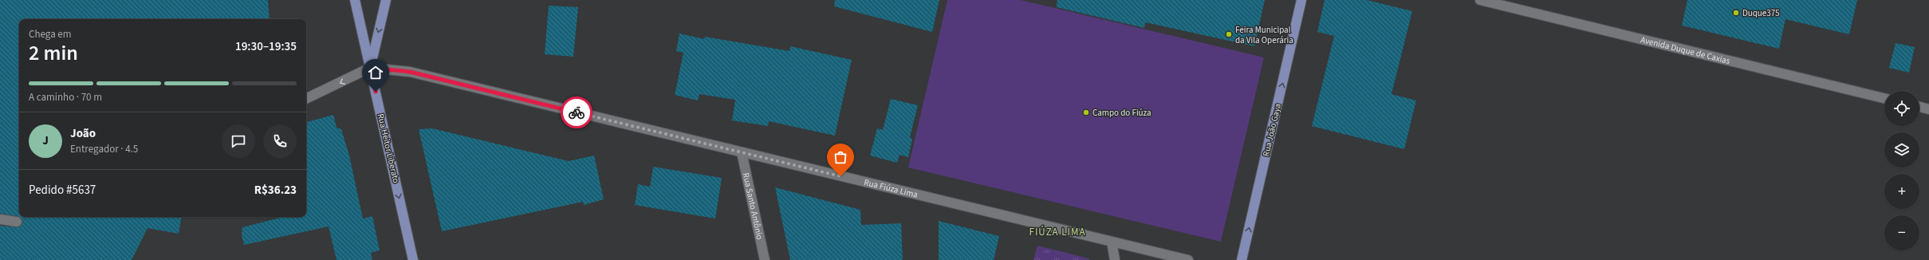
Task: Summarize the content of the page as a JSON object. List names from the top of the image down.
{
  "streets": {
    "main road": ["Rua João Gaya", "Rua Heitor Liberato"],
    "street": ["Avenida Duque de Caxias", "Rua Fiúza Lima", "Rua Santo Antônio"]
  },
  "crossings": [
    ["Rua Heitor Liberato", "Rua Fiúza Lima"],
    ["Rua Fiúza Lima", "Rua Santo Antônio"]
  ],
  "one_way": ["Rua João Gaya", "Rua Heitor Liberato"],
  "districts": ["FIÚZA LIMA"],
  "places": ["Duque375", "Feira Municipal da Vila Operária", "Campo do Fiúza"],
  "page": {
    "heading": ["2 min", "Chega em", "19:30–19:35"],
    "panel": [
      "João",
      "Entregador · 4.5",
      "Pedido #5637",
      "R$36.23"
    ],
    "bar": "A caminho · 70 m",
    "map_buttons": ["+", "−"],
    "round": "J"
  }
}
